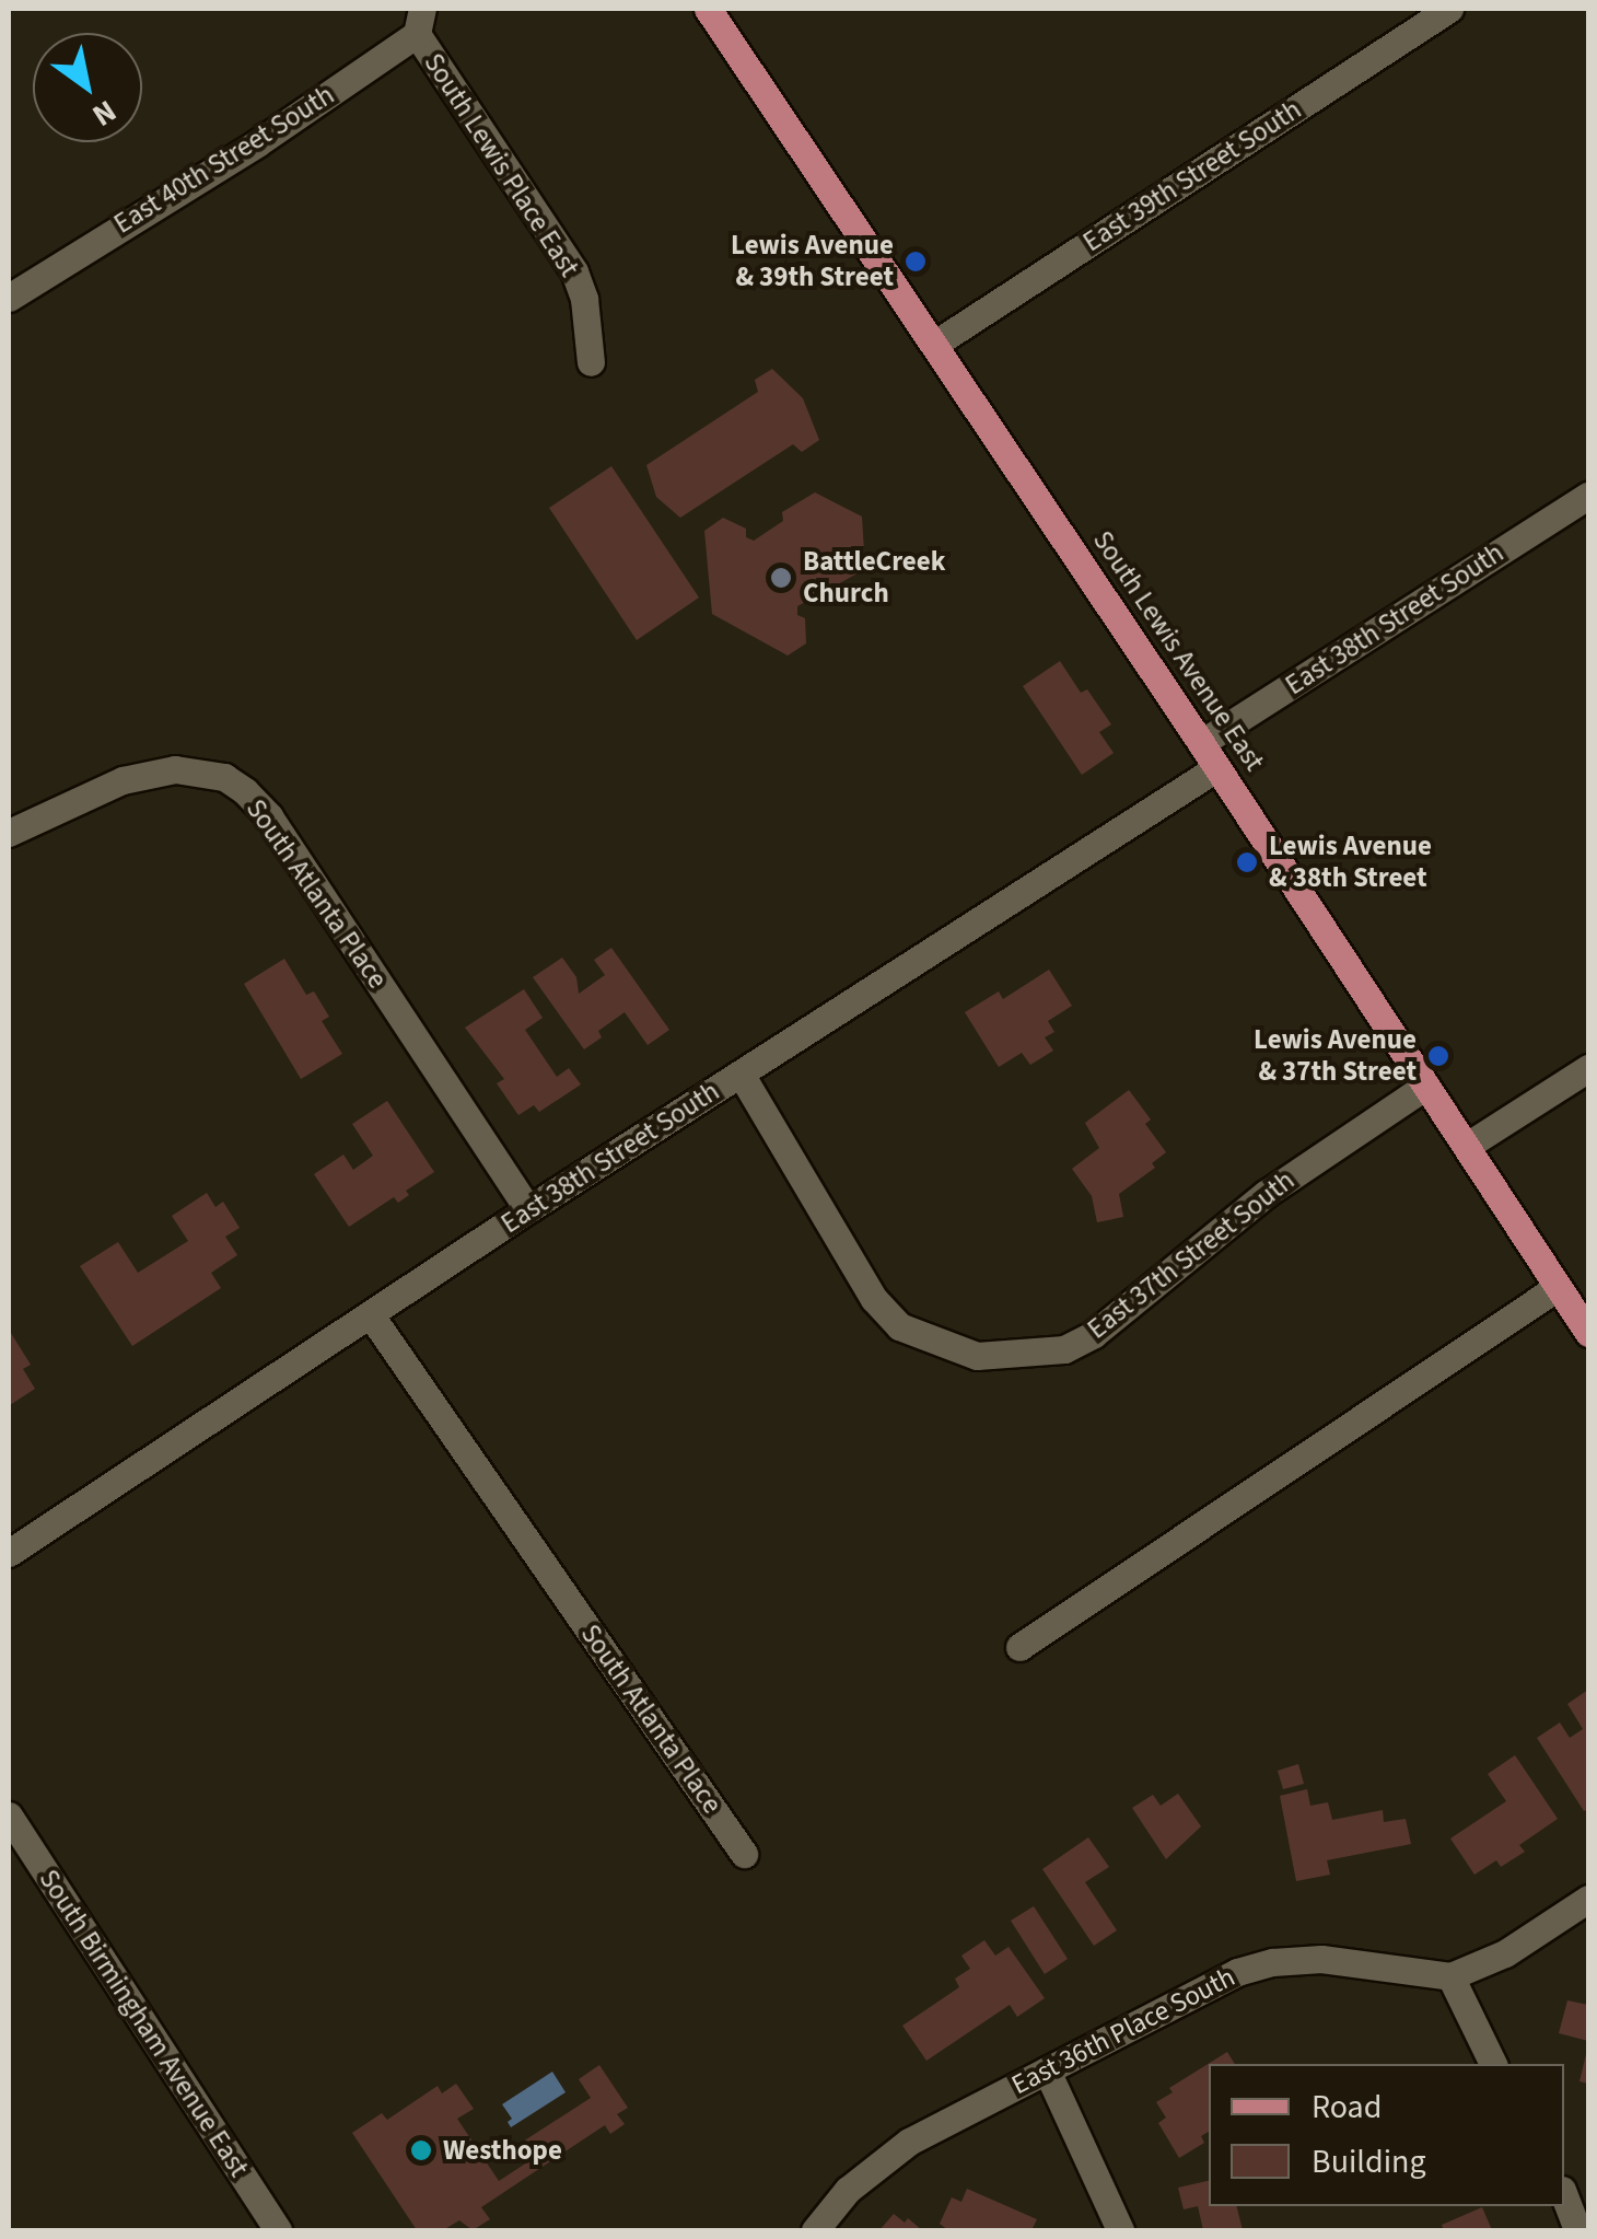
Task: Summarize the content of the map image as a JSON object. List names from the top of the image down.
{
  "streets": {
    "main road": ["South Lewis Avenue East"],
    "street": [
      "East 40th Street South",
      "South Lewis Place East",
      "East 39th Street South",
      "East 38th Street South",
      "South Atlanta Place",
      "East 37th Street South",
      "South Birmingham Avenue East",
      "East 36th Place South"
    ]
  },
  "crossings": [
    ["East 40th Street South", "South Lewis Place East"],
    ["East 39th Street South", "South Lewis Avenue East"],
    ["East 38th Street South", "South Lewis Avenue East"],
    ["East 38th Street South", "South Atlanta Place"],
    ["East 38th Street South", "East 37th Street South"],
    ["South Lewis Avenue East", "East 37th Street South"]
  ],
  "places": [
    "Lewis Avenue & 39th Street",
    "BattleCreek Church",
    "Lewis Avenue & 38th Street",
    "Lewis Avenue & 37th Street",
    "Westhope"
  ],
  "legend": ["Road", "Building"],
  "north": "bottom right"
}
